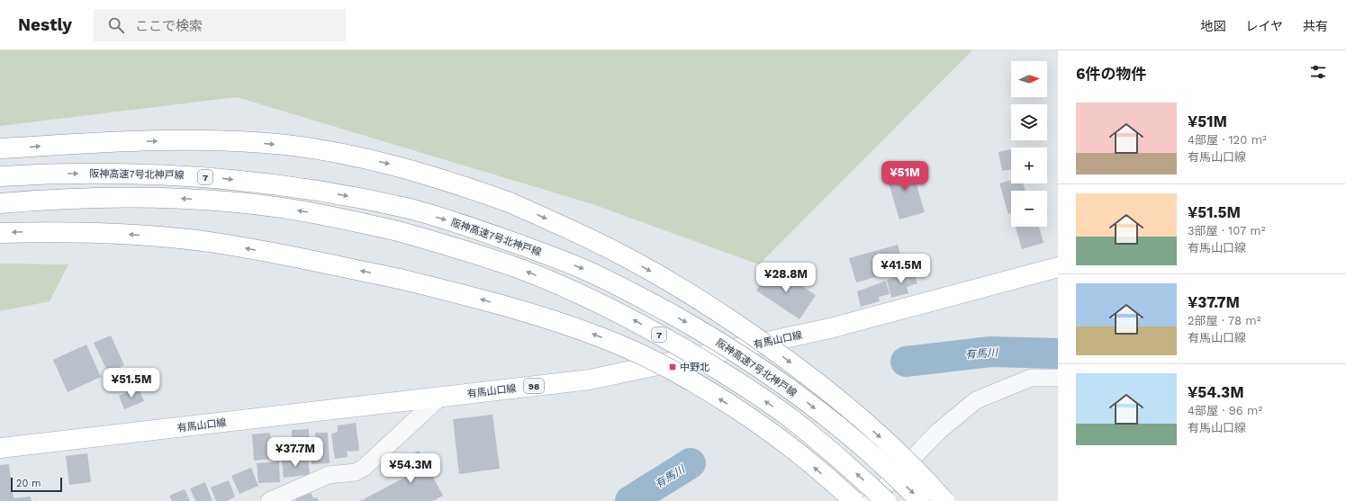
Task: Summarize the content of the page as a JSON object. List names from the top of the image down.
{
  "streets": {
    "main road": [
      "阪神高速7号北神戸線",
      "7",
      "有馬山口線",
      "98"
    ]
  },
  "water": ["有馬川"],
  "places": {
    "transit": ["中野北"]
  },
  "scale_bar": "20 m",
  "north": "right",
  "page": {
    "header": "Nestly",
    "search": "ここで検索",
    "nav": ["地図", "レイヤ", "共有"],
    "heading": "6件の物件",
    "map_buttons": ["+", "−"],
    "list": [
      {
        "name": "¥51M",
        "note": "4部屋 · 120 m² · 有馬山口線"
      },
      {
        "name": "¥51.5M",
        "note": "3部屋 · 107 m² · 有馬山口線"
      },
      {
        "name": "¥37.7M",
        "note": "2部屋 · 78 m² · 有馬山口線"
      },
      {
        "name": "¥54.3M",
        "note": "4部屋 · 96 m² · 有馬山口線"
      }
    ],
    "price": [
      "¥51M",
      "¥41.5M",
      "¥28.8M",
      "¥51.5M",
      "¥37.7M",
      "¥54.3M"
    ],
    "scale": "20 m"
  }
}
